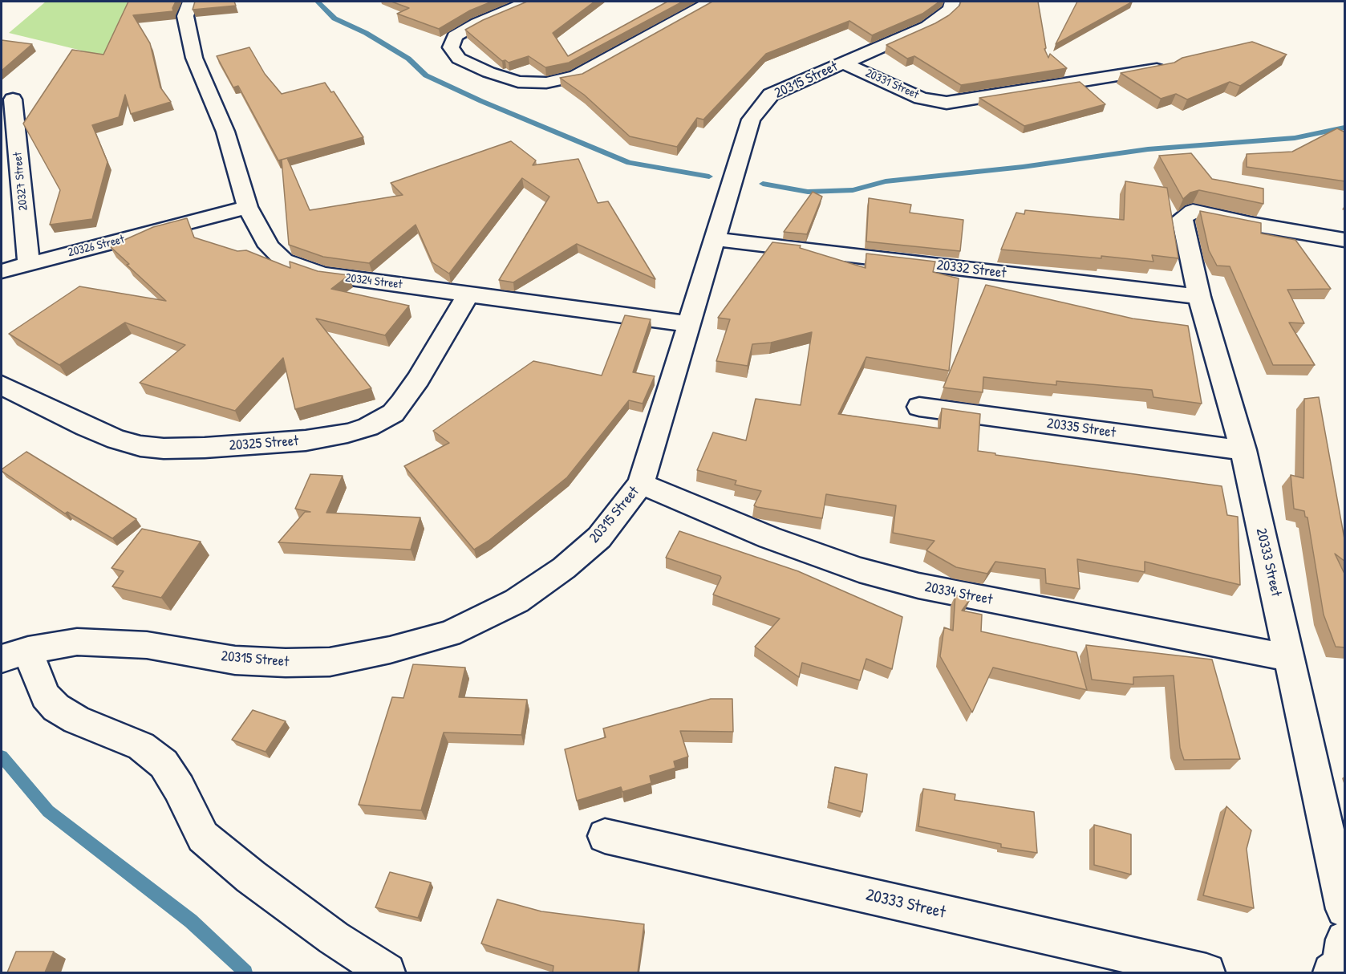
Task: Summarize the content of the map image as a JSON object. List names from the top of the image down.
{
  "streets": {
    "street": [
      "20315 Street",
      "20331 Street",
      "20327 Street",
      "20326 Street",
      "20332 Street",
      "20324 Street",
      "20335 Street",
      "20325 Street",
      "20333 Street",
      "20334 Street"
    ]
  },
  "crossings": [
    ["20315 Street", "20331 Street"],
    ["20315 Street", "20332 Street"],
    ["20315 Street", "20324 Street"],
    ["20315 Street", "20334 Street"],
    ["20327 Street", "20326 Street"],
    ["20326 Street", "20324 Street"],
    ["20332 Street", "20333 Street"],
    ["20324 Street", "20325 Street"],
    ["20335 Street", "20333 Street"],
    ["20333 Street", "20334 Street"]
  ]
}
